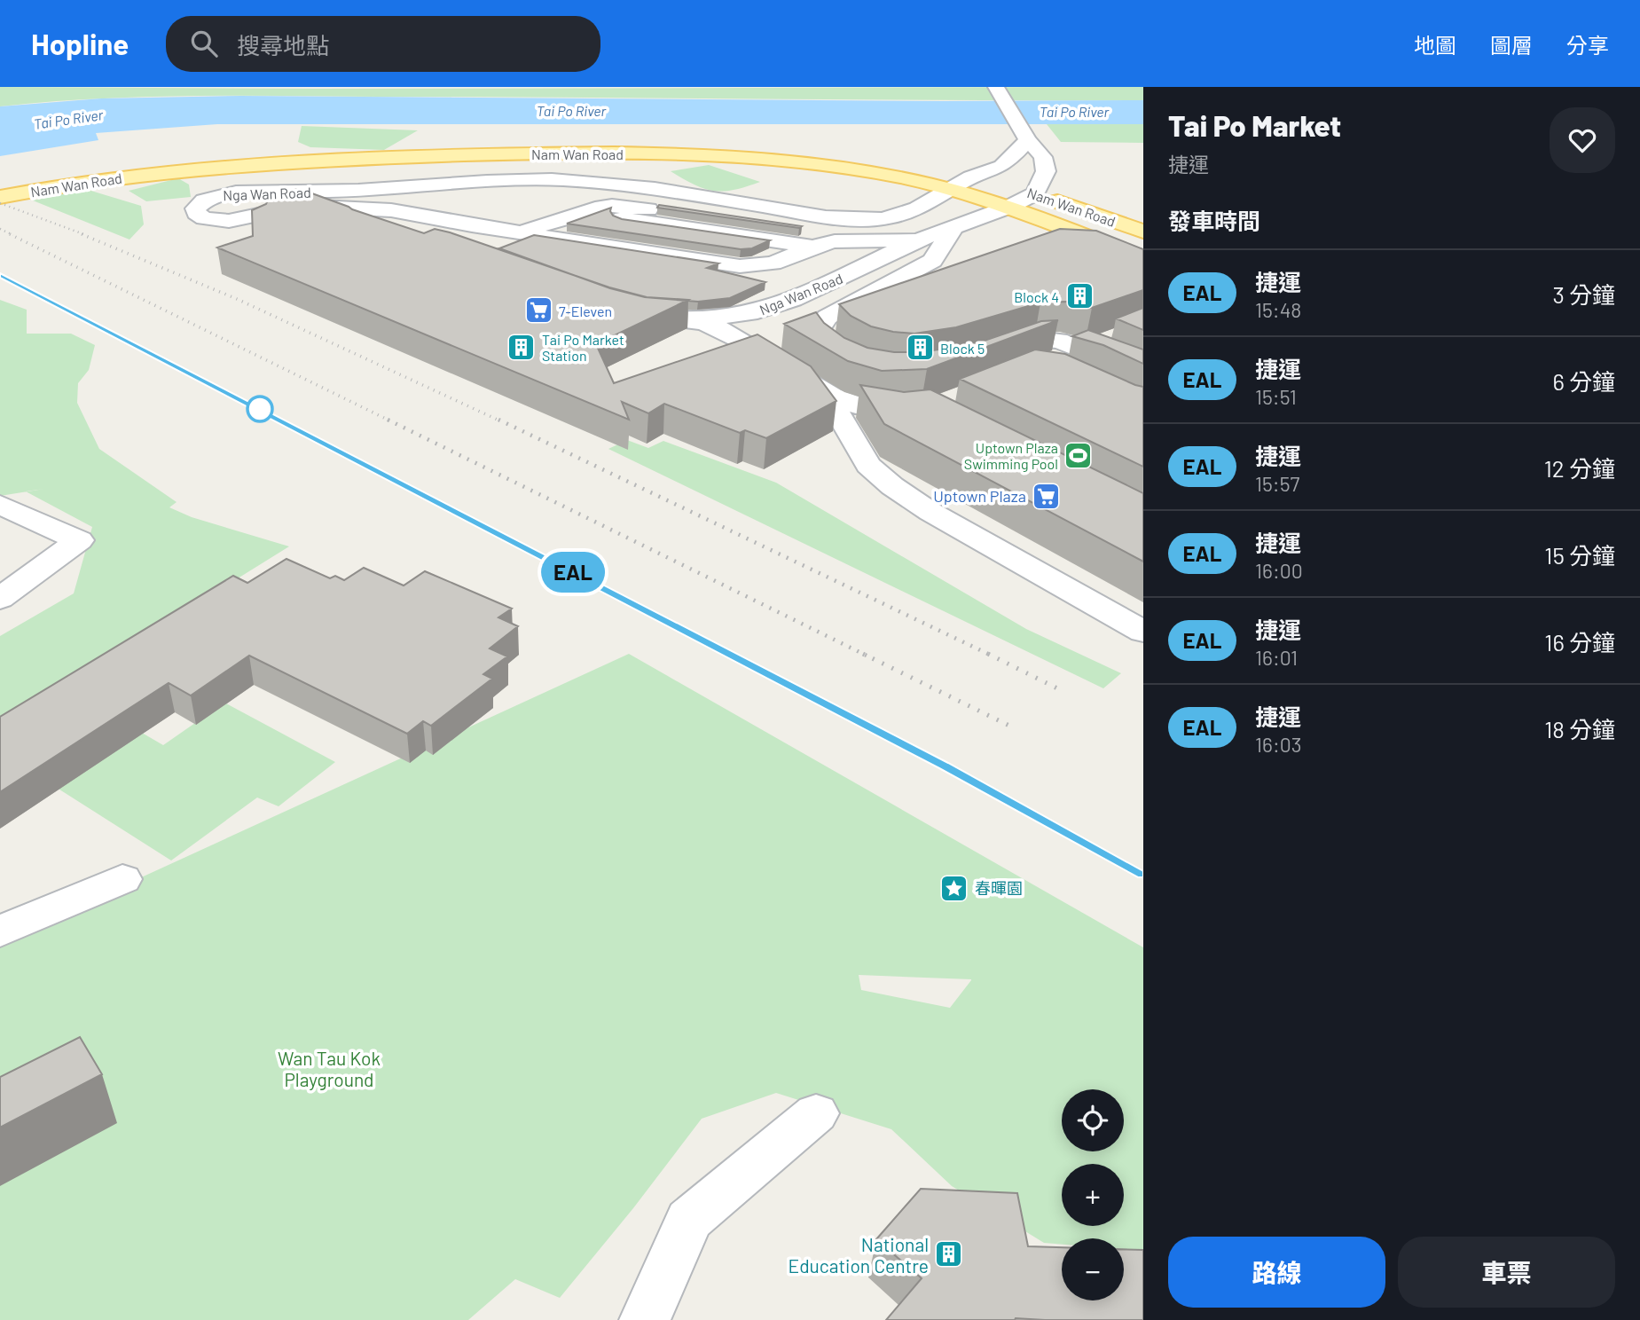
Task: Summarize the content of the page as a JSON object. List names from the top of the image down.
{
  "streets": {
    "main road": ["Nam Wan Road"],
    "street": ["Nga Wan Road"]
  },
  "crossings": [
    ["Nam Wan Road", "Nga Wan Road"]
  ],
  "water": ["Tai Po River"],
  "parks": ["Wan Tau Kok Playground"],
  "places": {
    "building": [
      "Block 4",
      "Tai Po Market Station",
      "Block 5",
      "National Education Centre"
    ],
    "supermarket": ["7-Eleven", "Uptown Plaza"],
    "sports": ["Uptown Plaza Swimming Pool"],
    "place": ["春暉園"]
  },
  "lines": ["metro line EAL"],
  "page": {
    "header": "Hopline",
    "search": "搜尋地點",
    "nav": ["地圖", "圖層", "分享"],
    "on_map": "EAL",
    "heading": [
      ["Tai Po Market", "捷運"],
      "發車時間"
    ],
    "list": [
      {
        "mark": "EAL",
        "name": "捷運",
        "note": "15:48",
        "value": "3 分鐘"
      },
      {
        "mark": "EAL",
        "name": "捷運",
        "note": "15:51",
        "value": "6 分鐘"
      },
      {
        "mark": "EAL",
        "name": "捷運",
        "note": "15:57",
        "value": "12 分鐘"
      },
      {
        "mark": "EAL",
        "name": "捷運",
        "note": "16:00",
        "value": "15 分鐘"
      },
      {
        "mark": "EAL",
        "name": "捷運",
        "note": "16:01",
        "value": "16 分鐘"
      },
      {
        "mark": "EAL",
        "name": "捷運",
        "note": "16:03",
        "value": "18 分鐘"
      }
    ],
    "map_buttons": ["+", "−"],
    "buttons": ["路線", "車票"]
  }
}
